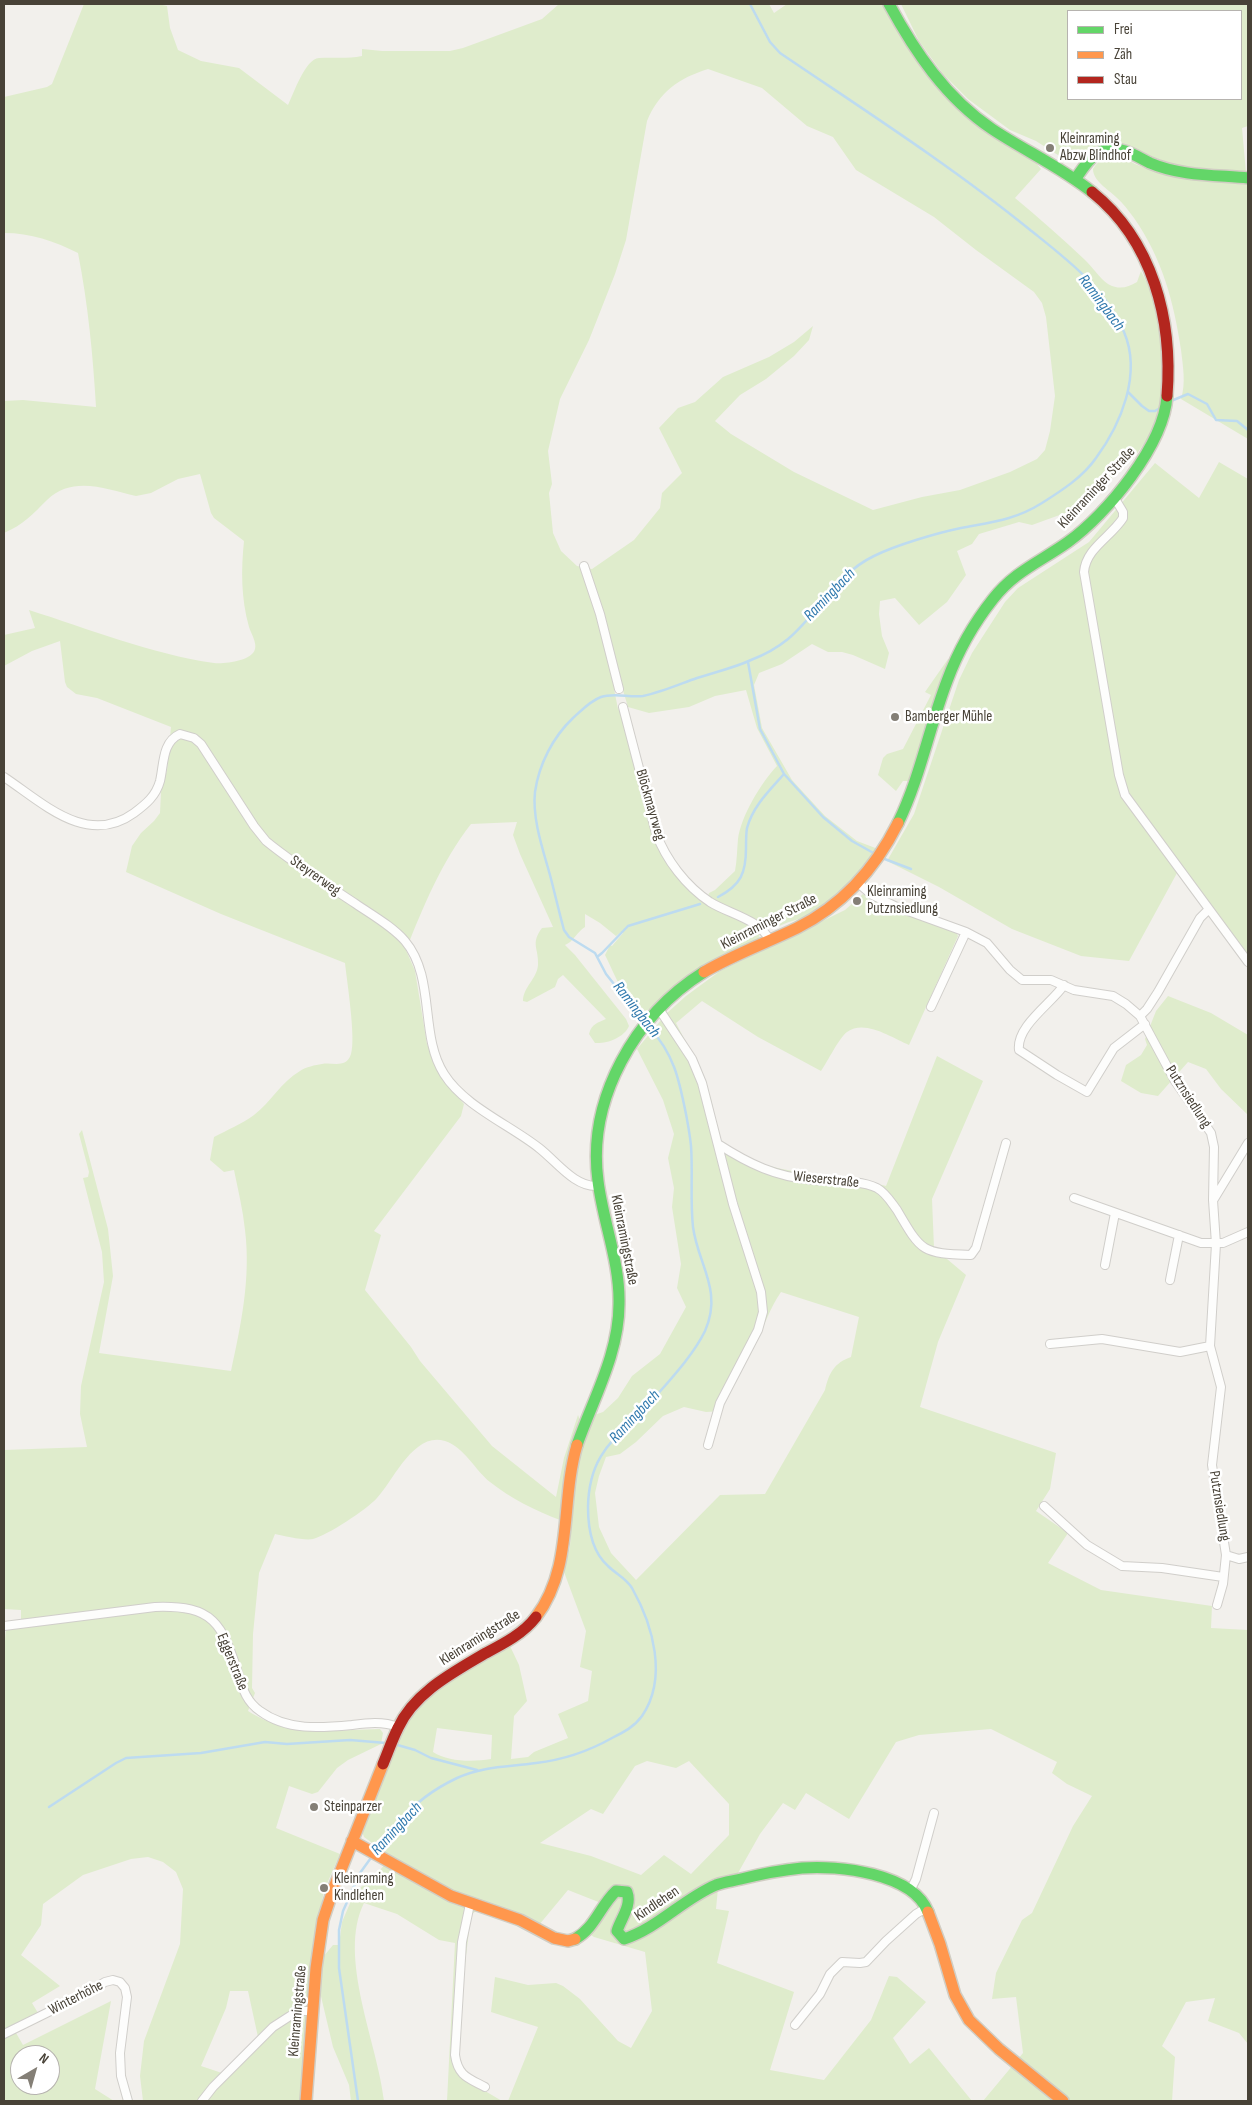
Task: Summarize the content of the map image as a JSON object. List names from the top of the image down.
{
  "streets": {
    "main road": ["Kleinraminger Straße", "Kleinramingstraße", "Kindlehen"],
    "street": [
      "Blöckmayrweg",
      "Steyrerweg",
      "Putznsiedlung",
      "Wieserstraße",
      "Eggerstraße",
      "Winterhöhe"
    ]
  },
  "crossings": [
    ["Kleinraminger Straße", "Blöckmayrweg"],
    ["Kleinraminger Straße", "Putznsiedlung"],
    ["Kleinraminger Straße", "Kleinramingstraße"],
    ["Steyrerweg", "Kleinramingstraße"],
    ["Kleinramingstraße", "Eggerstraße"],
    ["Kleinramingstraße", "Kindlehen"]
  ],
  "water": ["Ramingbach"],
  "places": [
    "Kleinraming Abzw Blindhof",
    "Bamberger Mühle",
    "Kleinraming Putznsiedlung",
    "Steinparzer",
    "Kleinraming Kindlehen"
  ],
  "legend": ["Frei", "Zäh", "Stau"],
  "north": "top right"
}
